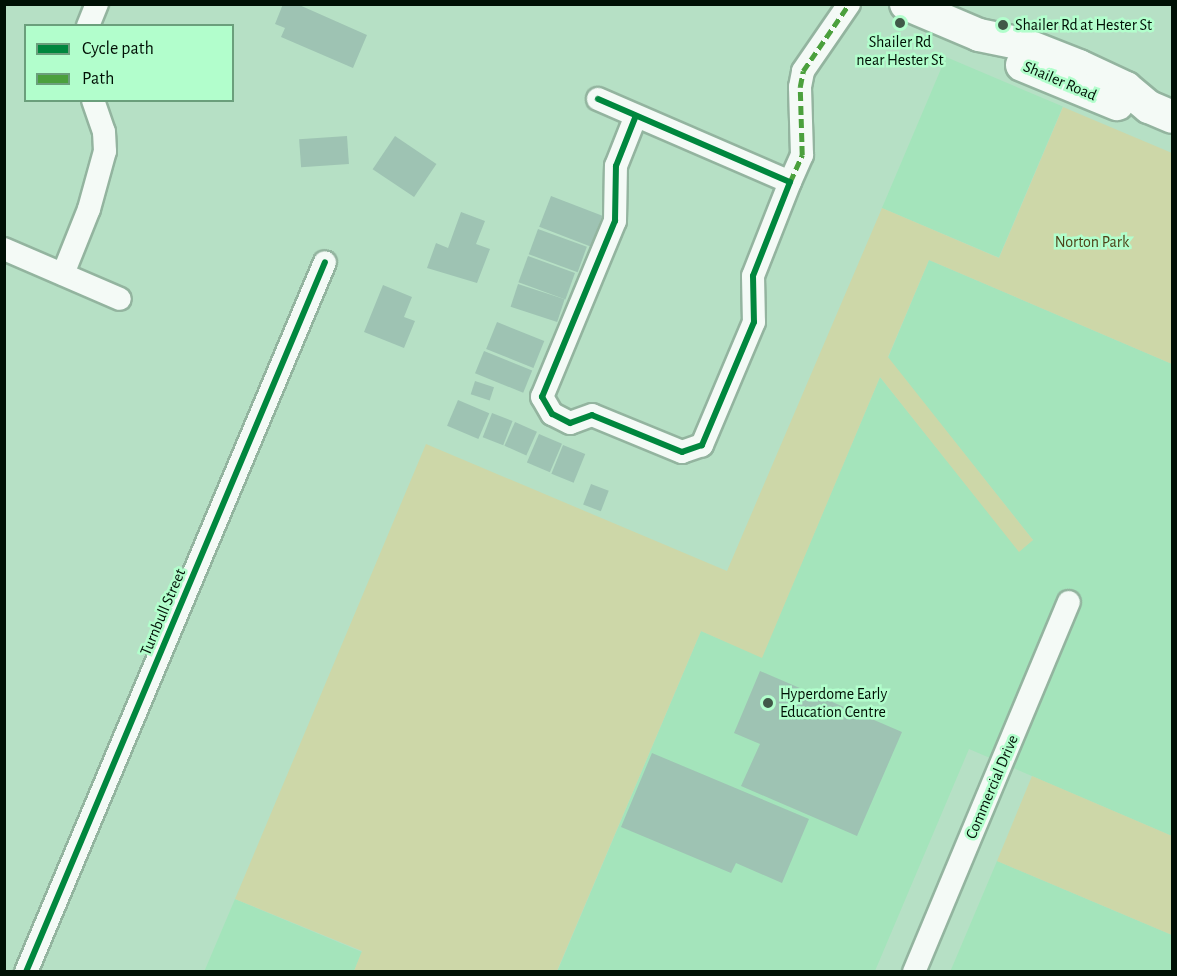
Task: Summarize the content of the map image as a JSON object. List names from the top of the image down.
{
  "streets": {
    "street": ["Shailer Road", "Turnbull Street", "Commercial Drive"]
  },
  "parks": ["Norton Park"],
  "places": ["Shailer Rd near Hester St", "Shailer Rd at Hester St", "Hyperdome Early Education Centre"],
  "legend": ["Cycle path", "Path"]
}
